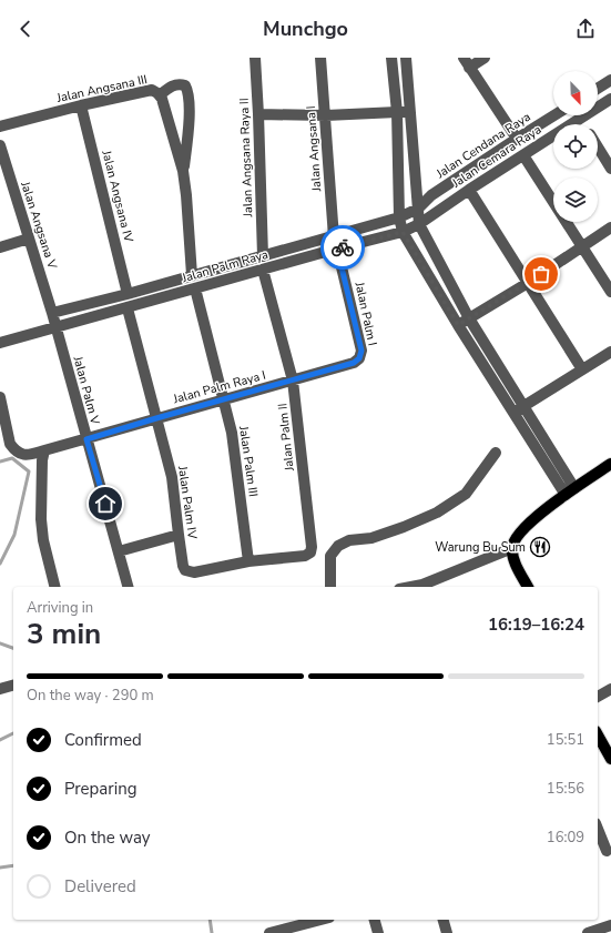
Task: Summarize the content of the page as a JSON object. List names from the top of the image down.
{
  "streets": {
    "street": [
      "Jalan Angsana III",
      "Jalan Cendana Raya",
      "Jalan Angsana I",
      "Jalan Cemara Raya",
      "Jalan Angsana Raya II",
      "Jalan Angsana IV",
      "Jalan Angsana V",
      "Jalan Palm Raya",
      "Jalan Palm I",
      "Jalan Palm Raya I",
      "Jalan Palm V",
      "Jalan Palm II",
      "Jalan Palm III",
      "Jalan Palm IV"
    ]
  },
  "crossings": [
    ["Jalan Angsana III", "Jalan Cendana Raya"],
    ["Jalan Angsana III", "Jalan Angsana IV"],
    ["Jalan Cendana Raya", "Jalan Angsana I"],
    ["Jalan Cendana Raya", "Jalan Angsana Raya II"],
    ["Jalan Cendana Raya", "Jalan Angsana IV"],
    ["Jalan Cendana Raya", "Jalan Angsana V"],
    ["Jalan Cemara Raya", "Jalan Palm Raya"],
    ["Jalan Angsana V", "Jalan Palm Raya"],
    ["Jalan Angsana V", "Jalan Palm V"],
    ["Jalan Palm Raya", "Jalan Palm I"],
    ["Jalan Palm Raya", "Jalan Palm V"],
    ["Jalan Palm Raya", "Jalan Palm II"],
    ["Jalan Palm Raya", "Jalan Palm III"],
    ["Jalan Palm Raya", "Jalan Palm IV"],
    ["Jalan Palm I", "Jalan Palm Raya I"],
    ["Jalan Palm Raya I", "Jalan Palm V"],
    ["Jalan Palm Raya I", "Jalan Palm II"],
    ["Jalan Palm Raya I", "Jalan Palm III"],
    ["Jalan Palm Raya I", "Jalan Palm IV"],
    ["Jalan Palm II", "Jalan Palm III"],
    ["Jalan Palm II", "Jalan Palm IV"],
    ["Jalan Palm III", "Jalan Palm IV"]
  ],
  "places": {
    "restaurant": ["Warung Bu Sum"]
  },
  "north": "bottom right",
  "page": {
    "header": "Munchgo",
    "heading": ["3 min", "Arriving in", "16:19–16:24"],
    "bar": "On the way · 290 m",
    "list": [
      ["Confirmed", "15:51"],
      ["Preparing", "15:56"],
      ["On the way", "16:09"],
      "Delivered"
    ]
  }
}
